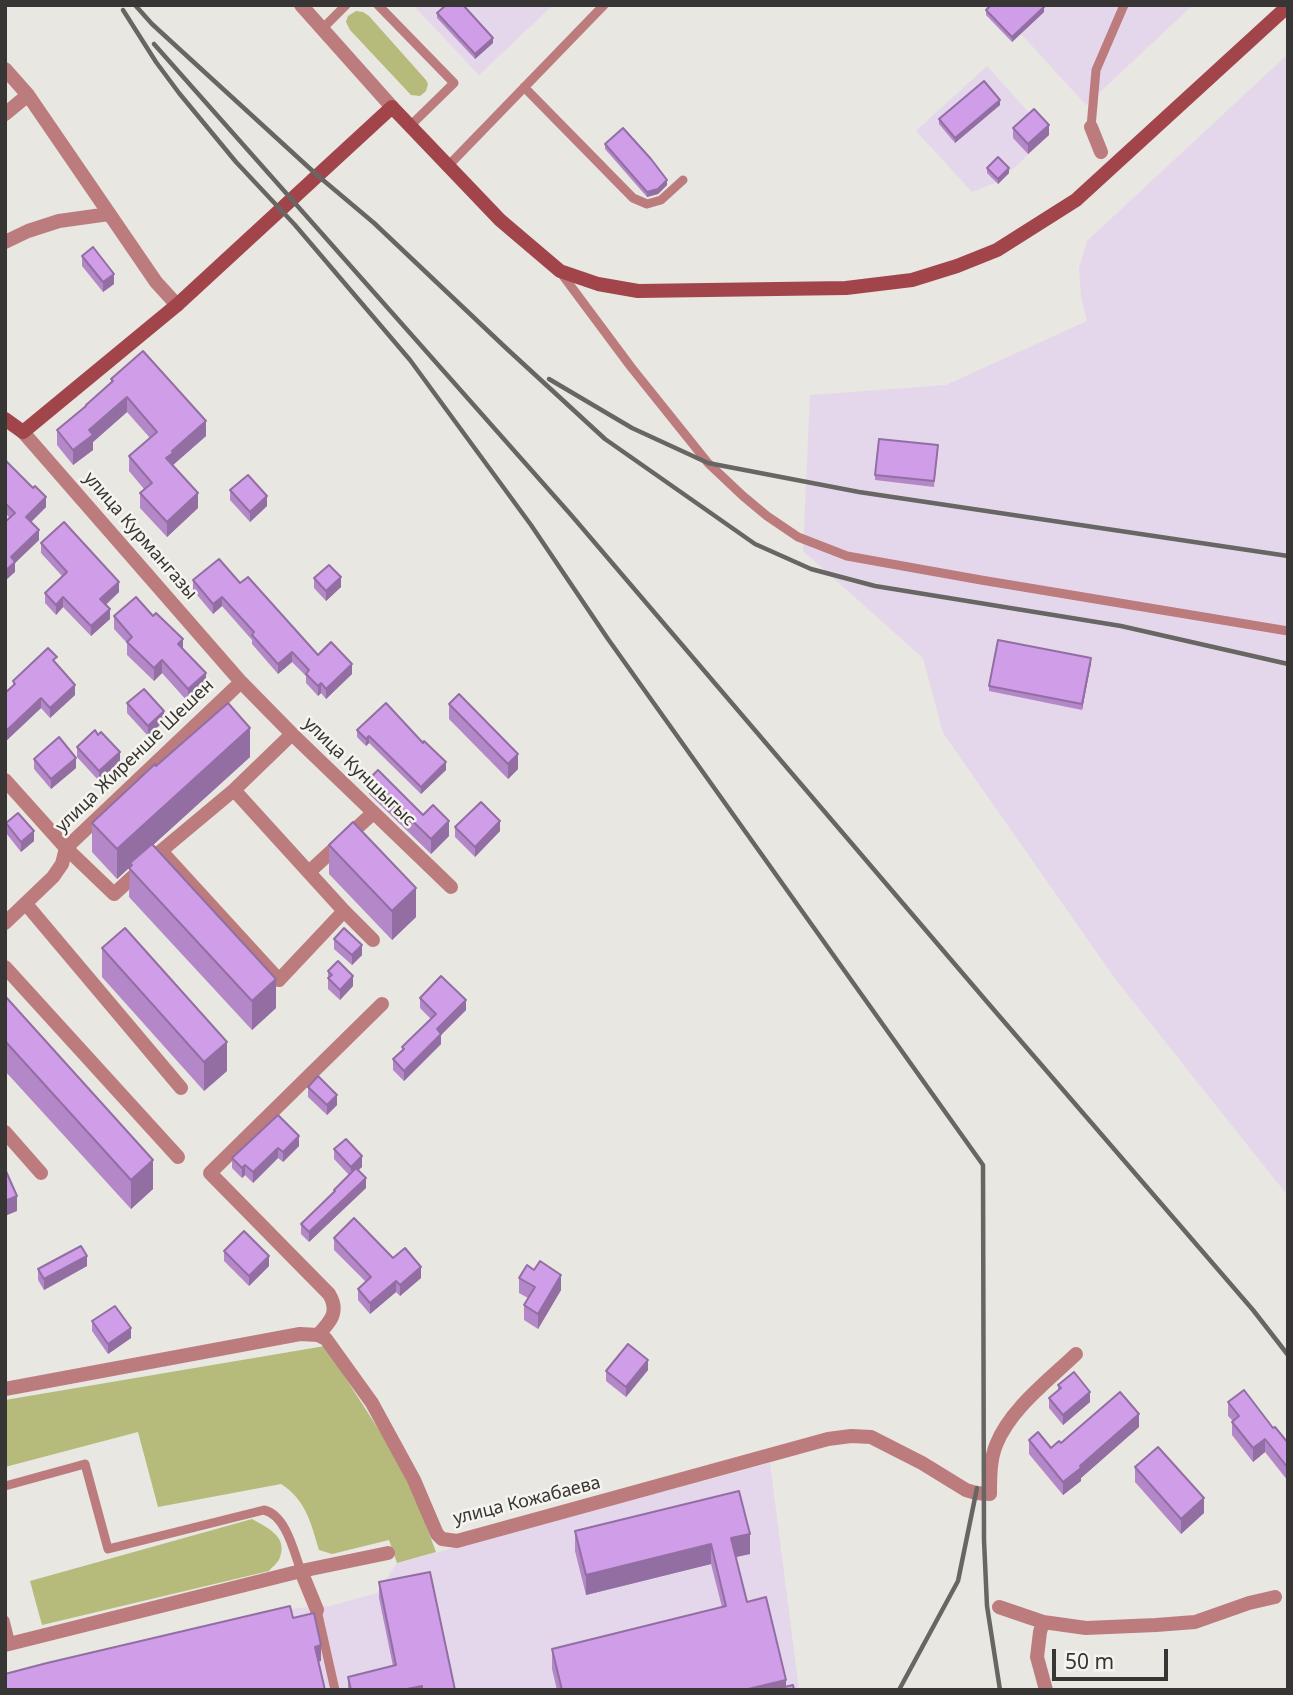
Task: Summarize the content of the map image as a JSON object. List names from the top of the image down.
{
  "streets": {
    "main road": ["улица Курмангазы"],
    "street": ["улица Жиренше Шешен", "улица Куншыгыс", "улица Кожабаева"]
  },
  "crossings": [
    ["улица Курмангазы", "улица Жиренше Шешен"],
    ["улица Курмангазы", "улица Куншыгыс"],
    ["улица Жиренше Шешен", "улица Куншыгыс"]
  ],
  "scale_bar": "50 m"
}
